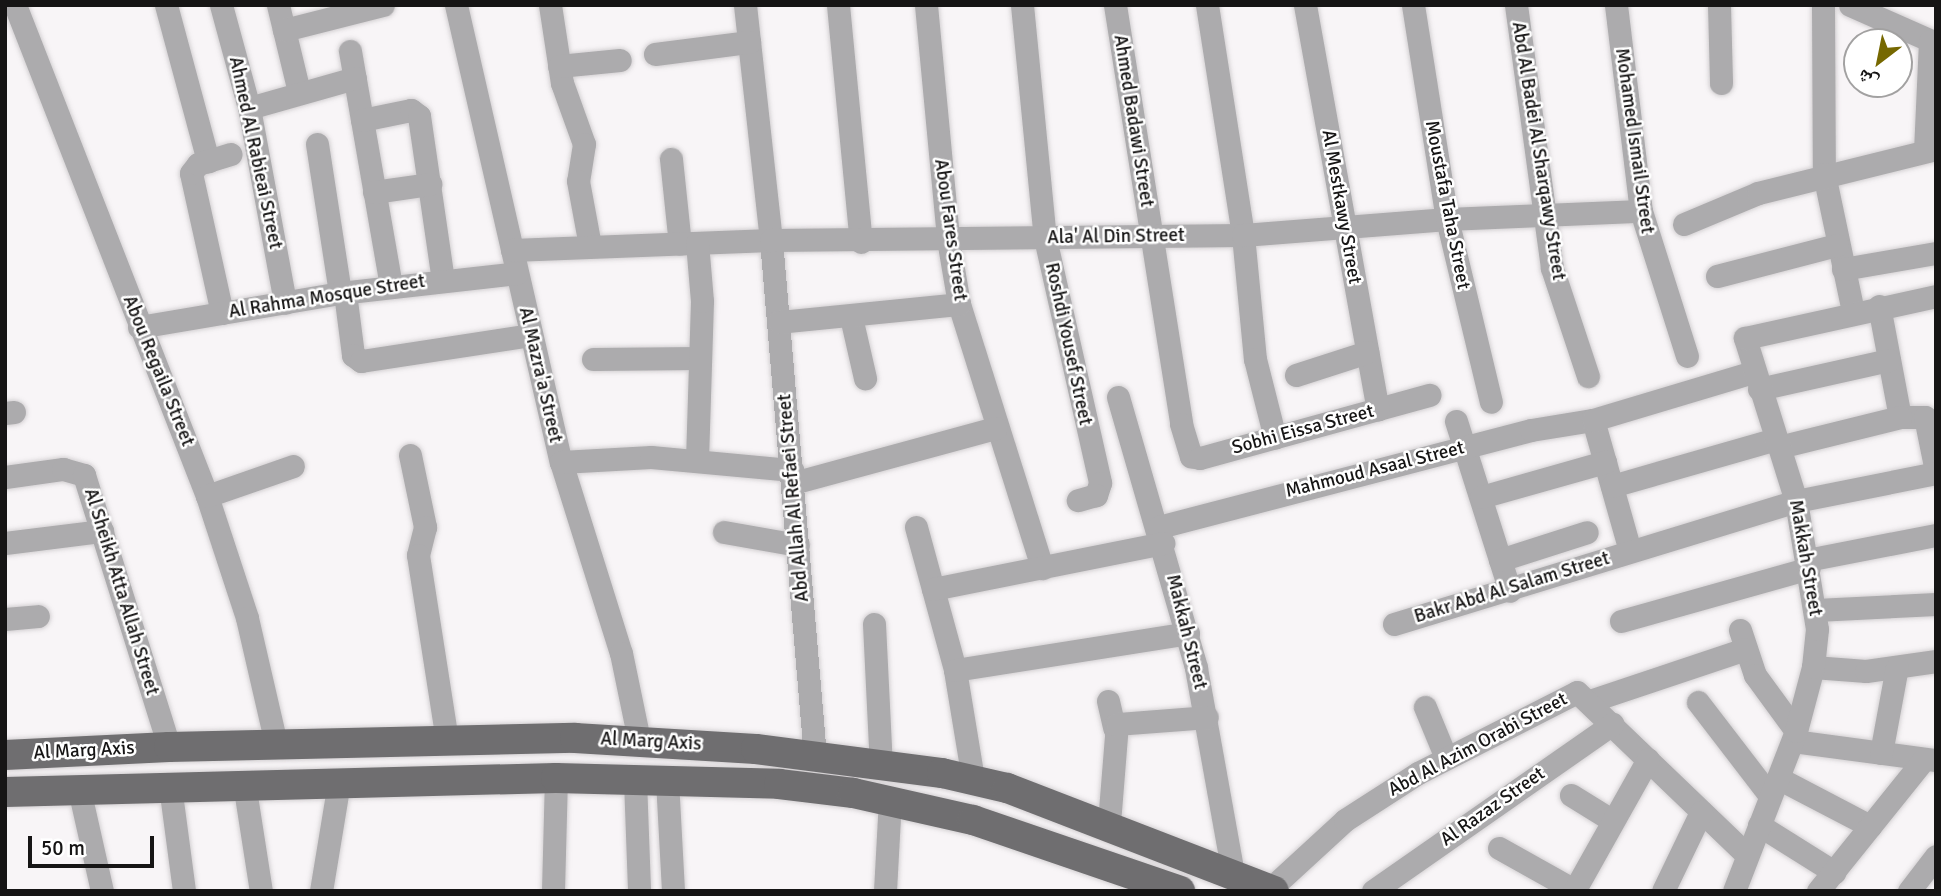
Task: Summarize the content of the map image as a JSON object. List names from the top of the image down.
{
  "streets": {
    "main road": ["Al Marg Axis"],
    "street": [
      "Ahmed Badawi Street",
      "Mohamed Ismail Street",
      "Abd Al Badei Al Sharqawy Street",
      "Ahmed Al Rabieai Street",
      "Moustafa Taha Street",
      "Al Mestkawy Street",
      "Abou Fares Street",
      "Ala' Al Din Street",
      "Al Rahma Mosque Street",
      "Roshdi Yousef Street",
      "Abou Regaila Street",
      "Al Mazra'a Street",
      "Sobhi Eissa Street",
      "Mahmoud Asaal Street",
      "Abd Allah Al Refaei Street",
      "Makkah Street",
      "Bakr Abd Al Salam Street",
      "Al Sheikh Atta Allah Street",
      "Abd Al Azim Orabi Street",
      "Al Razaz Street"
    ]
  },
  "crossings": [
    ["Ahmed Badawi Street", "Ala' Al Din Street"],
    ["Ahmed Badawi Street", "Sobhi Eissa Street"],
    ["Mohamed Ismail Street", "Ala' Al Din Street"],
    ["Abd Al Badei Al Sharqawy Street", "Ala' Al Din Street"],
    ["Ahmed Al Rabieai Street", "Al Rahma Mosque Street"],
    ["Moustafa Taha Street", "Ala' Al Din Street"],
    ["Al Mestkawy Street", "Ala' Al Din Street"],
    ["Al Mestkawy Street", "Sobhi Eissa Street"],
    ["Abou Fares Street", "Ala' Al Din Street"],
    ["Abou Fares Street", "Mahmoud Asaal Street"],
    ["Ala' Al Din Street", "Al Rahma Mosque Street"],
    ["Ala' Al Din Street", "Roshdi Yousef Street"],
    ["Ala' Al Din Street", "Al Mazra'a Street"],
    ["Ala' Al Din Street", "Abd Allah Al Refaei Street"],
    ["Al Rahma Mosque Street", "Abou Regaila Street"],
    ["Al Rahma Mosque Street", "Al Mazra'a Street"],
    ["Abou Regaila Street", "Al Marg Axis"],
    ["Al Mazra'a Street", "Al Marg Axis"],
    ["Mahmoud Asaal Street", "Makkah Street"],
    ["Abd Allah Al Refaei Street", "Al Marg Axis"],
    ["Makkah Street", "Bakr Abd Al Salam Street"],
    ["Makkah Street", "Al Marg Axis"],
    ["Al Sheikh Atta Allah Street", "Al Marg Axis"],
    ["Al Marg Axis", "Abd Al Azim Orabi Street"]
  ],
  "scale_bar": "50 m",
  "north": "bottom left"
}
